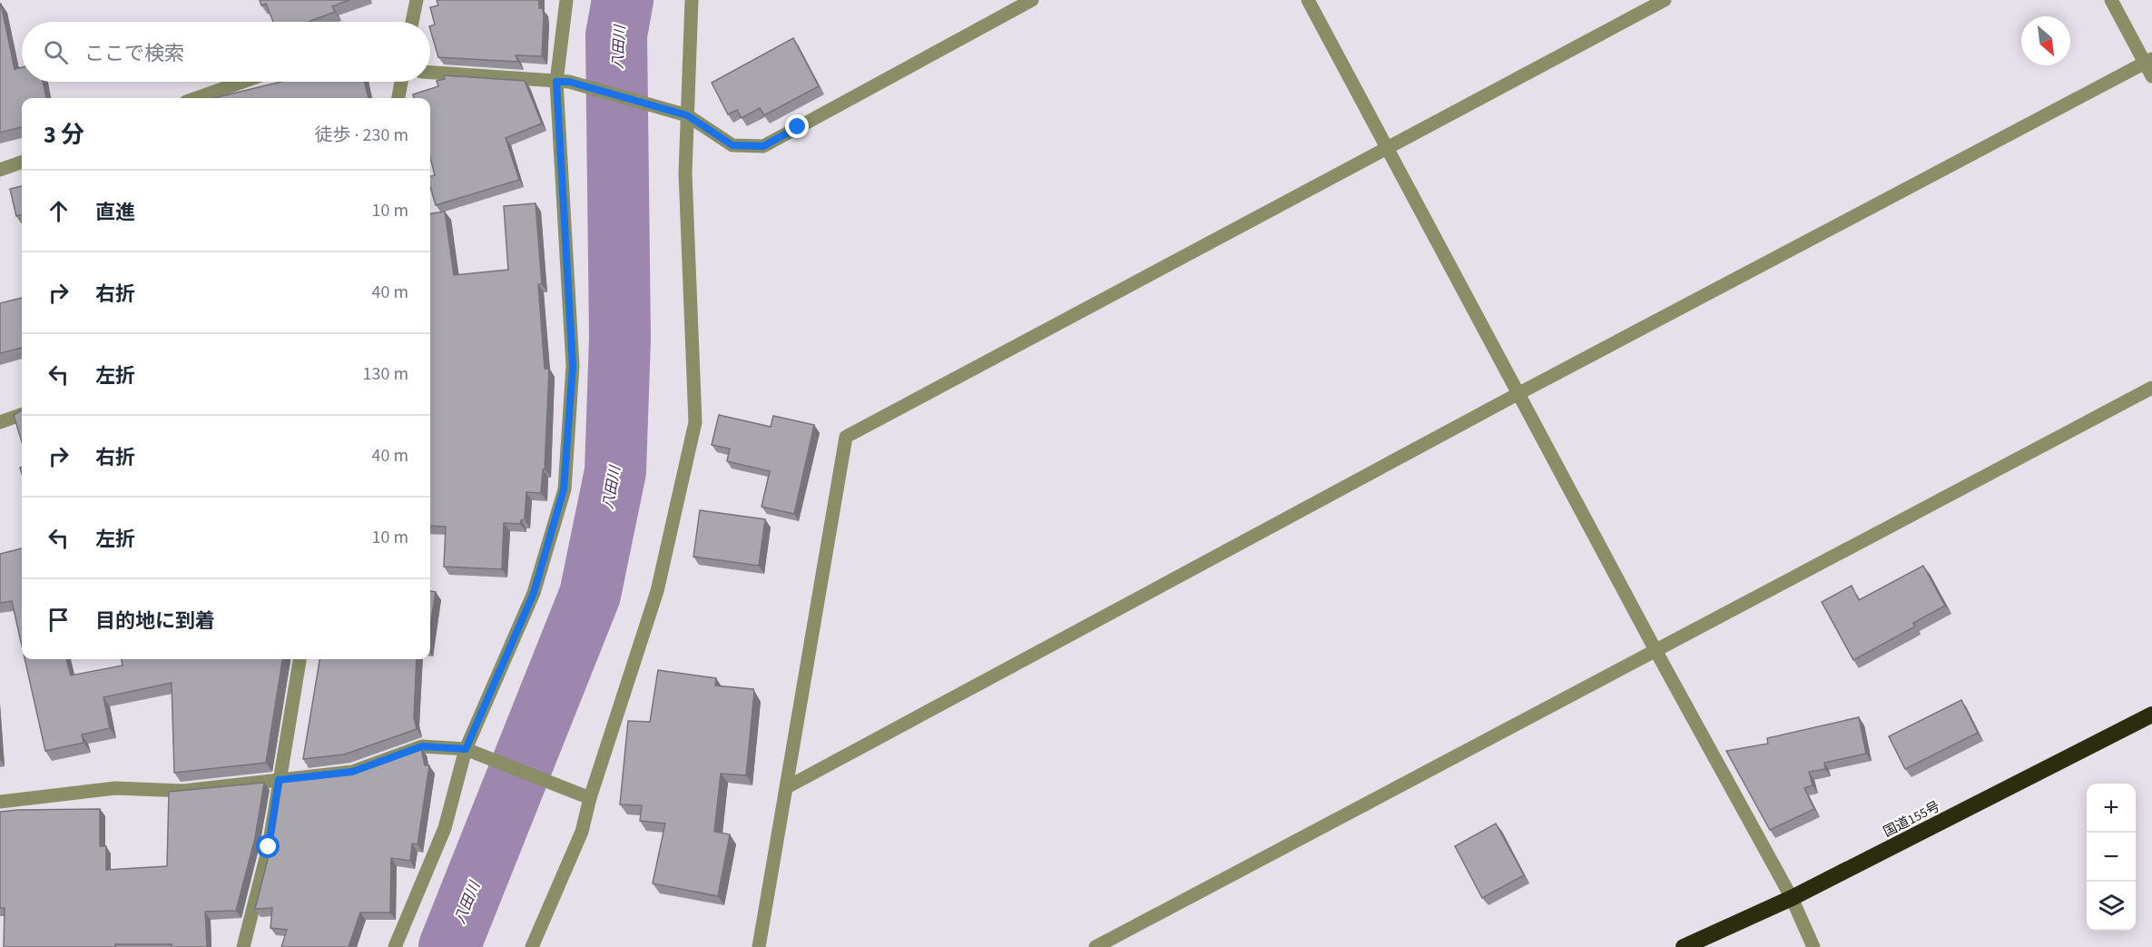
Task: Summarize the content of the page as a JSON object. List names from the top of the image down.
{
  "streets": {
    "highway": ["国道155号"]
  },
  "water": ["八田川"],
  "north": "bottom right",
  "page": {
    "search": "ここで検索",
    "heading": ["3 分", "徒歩 · 230 m"],
    "list": [
      ["直進", "10 m"],
      ["右折", "40 m"],
      ["左折", "130 m"],
      ["右折", "40 m"],
      ["左折", "10 m"],
      "目的地に到着"
    ],
    "map_buttons": ["+", "−"]
  }
}
